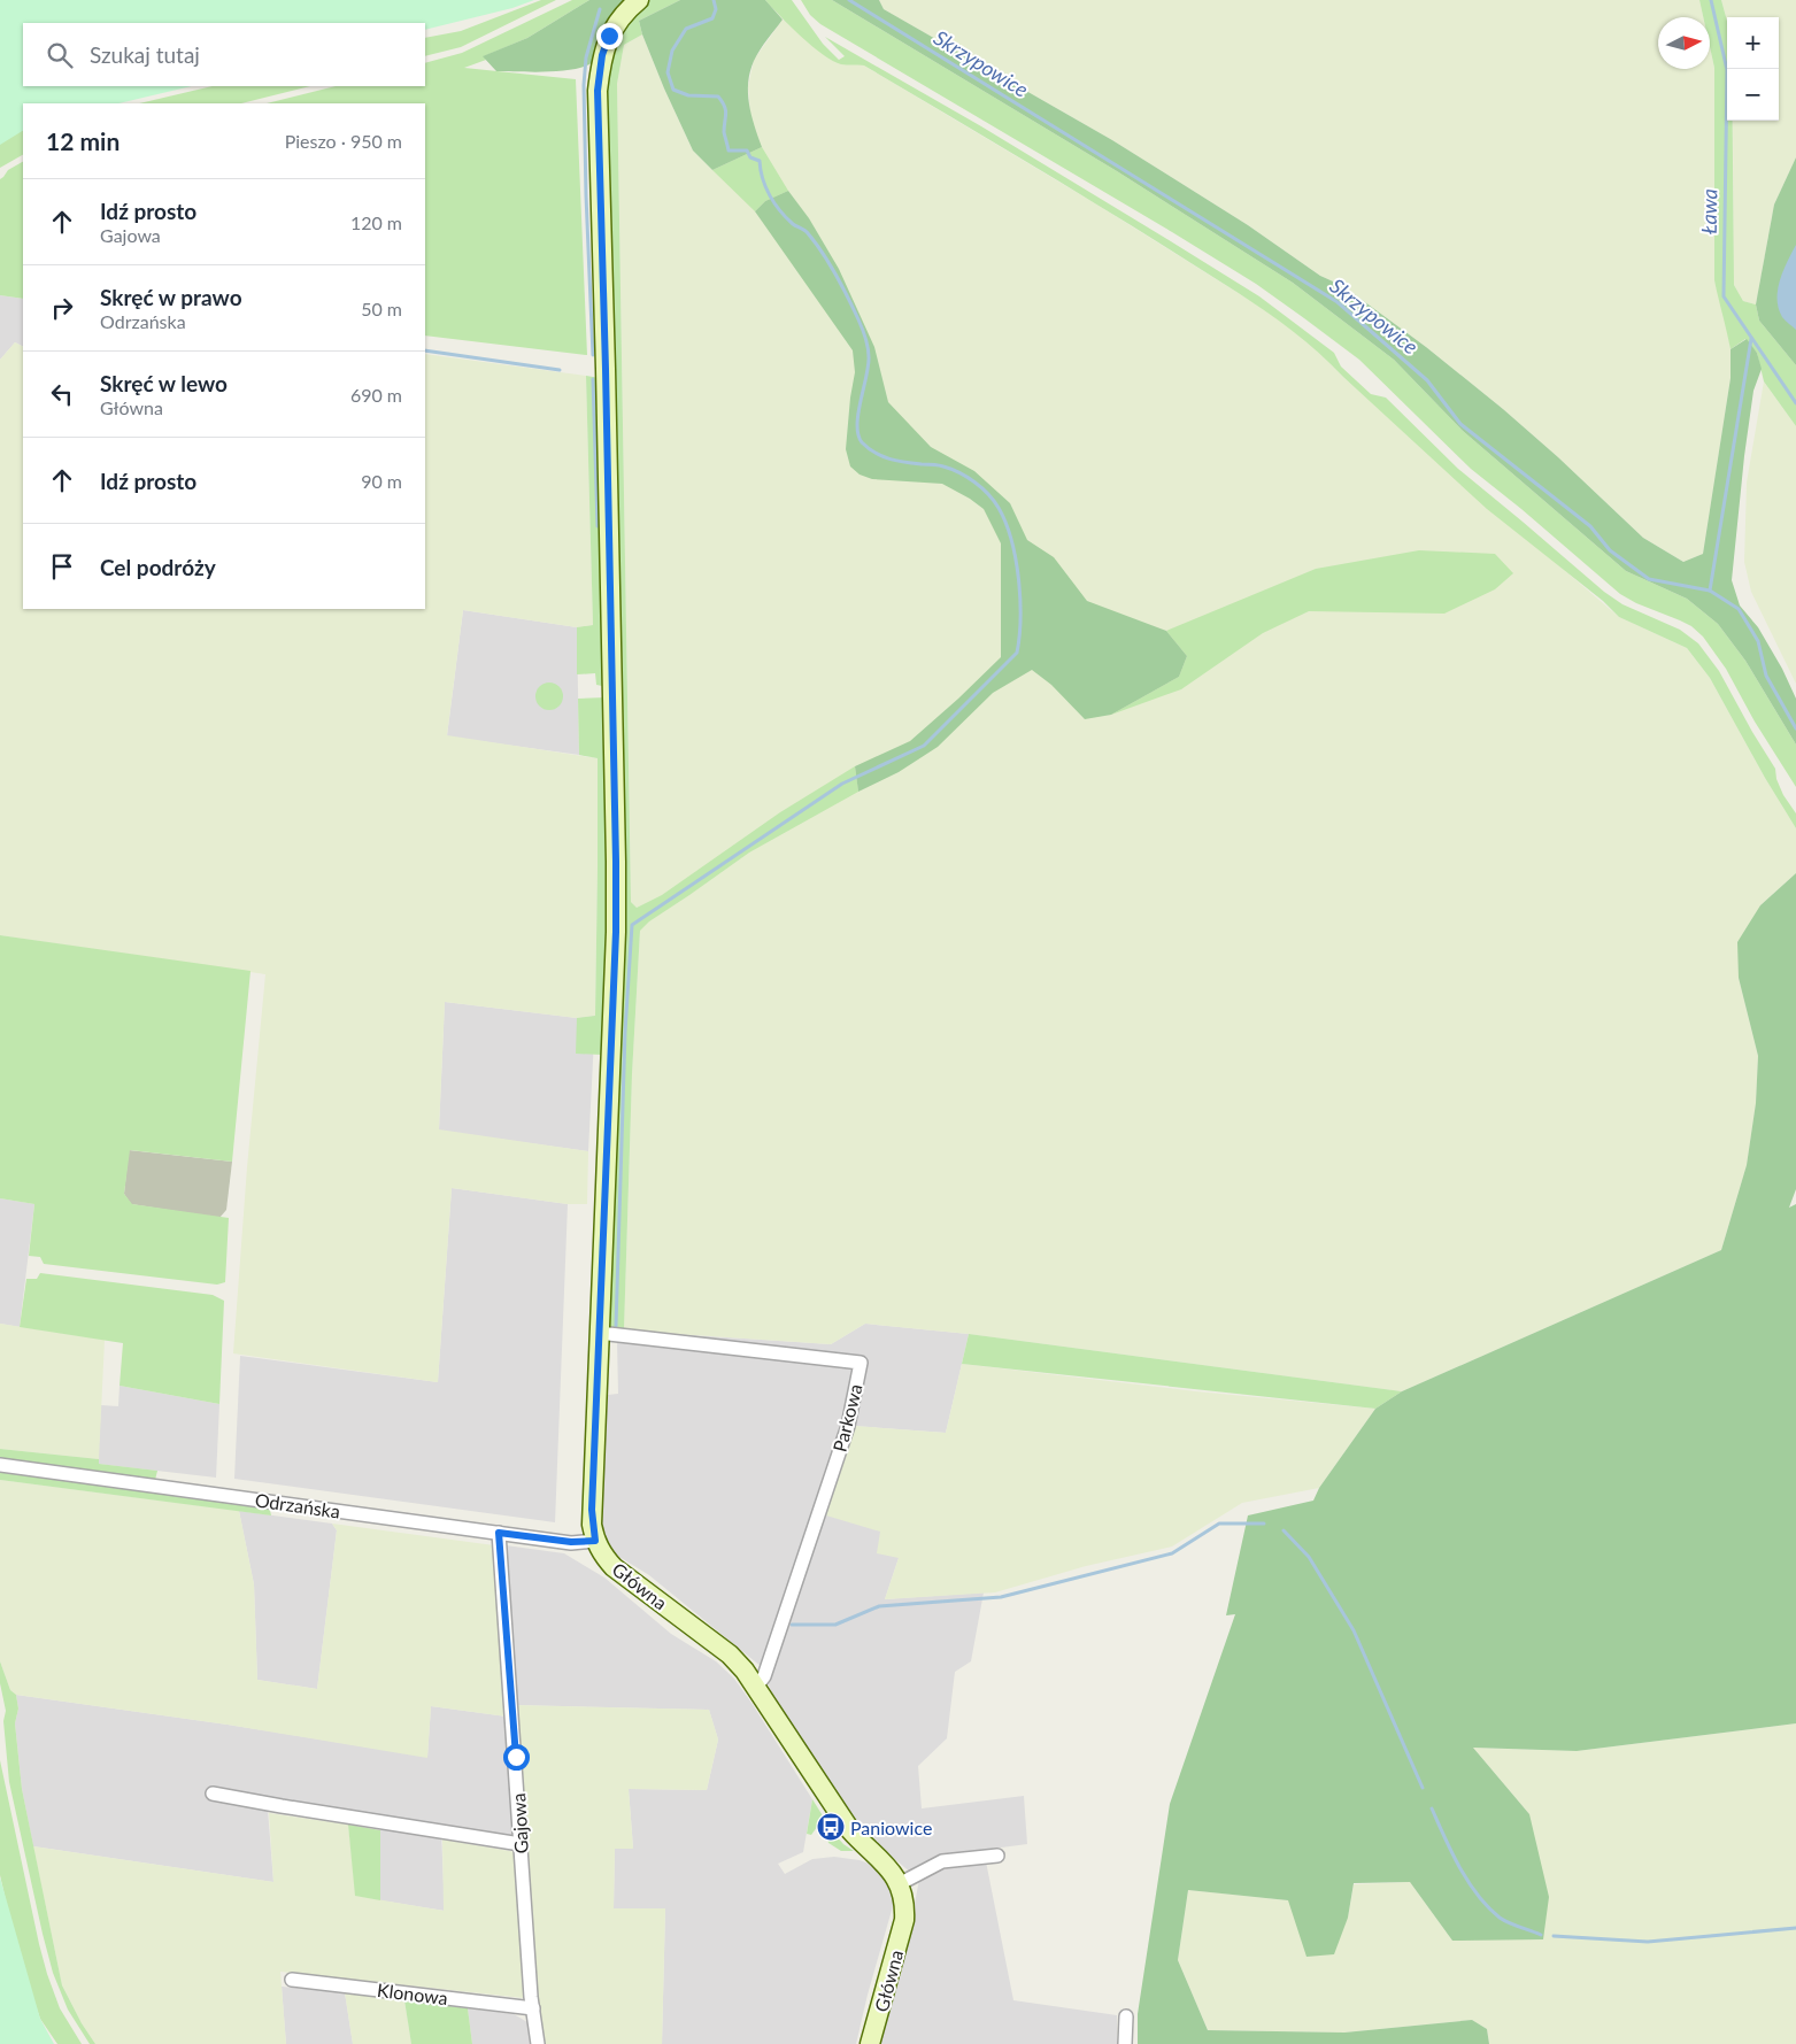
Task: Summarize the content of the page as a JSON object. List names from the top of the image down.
{
  "streets": {
    "street": [
      "Parkowa",
      "Odrzańska",
      "Główna",
      "Gajowa",
      "Klonowa"
    ]
  },
  "crossings": [
    ["Parkowa", "Główna"],
    ["Odrzańska", "Główna"],
    ["Odrzańska", "Gajowa"],
    ["Gajowa", "Klonowa"]
  ],
  "water": ["Skrzypowice", "Ława"],
  "places": {
    "bus stop": ["Paniowice"]
  },
  "north": "right",
  "page": {
    "map_buttons": ["+", "−"],
    "search": "Szukaj tutaj",
    "heading": ["12 min", "Pieszo · 950 m"],
    "list": [
      ["Idź prosto", "Gajowa", "120 m"],
      ["Skręć w prawo", "Odrzańska", "50 m"],
      ["Skręć w lewo", "Główna", "690 m"],
      ["Idź prosto", "90 m"],
      "Cel podróży"
    ]
  }
}
